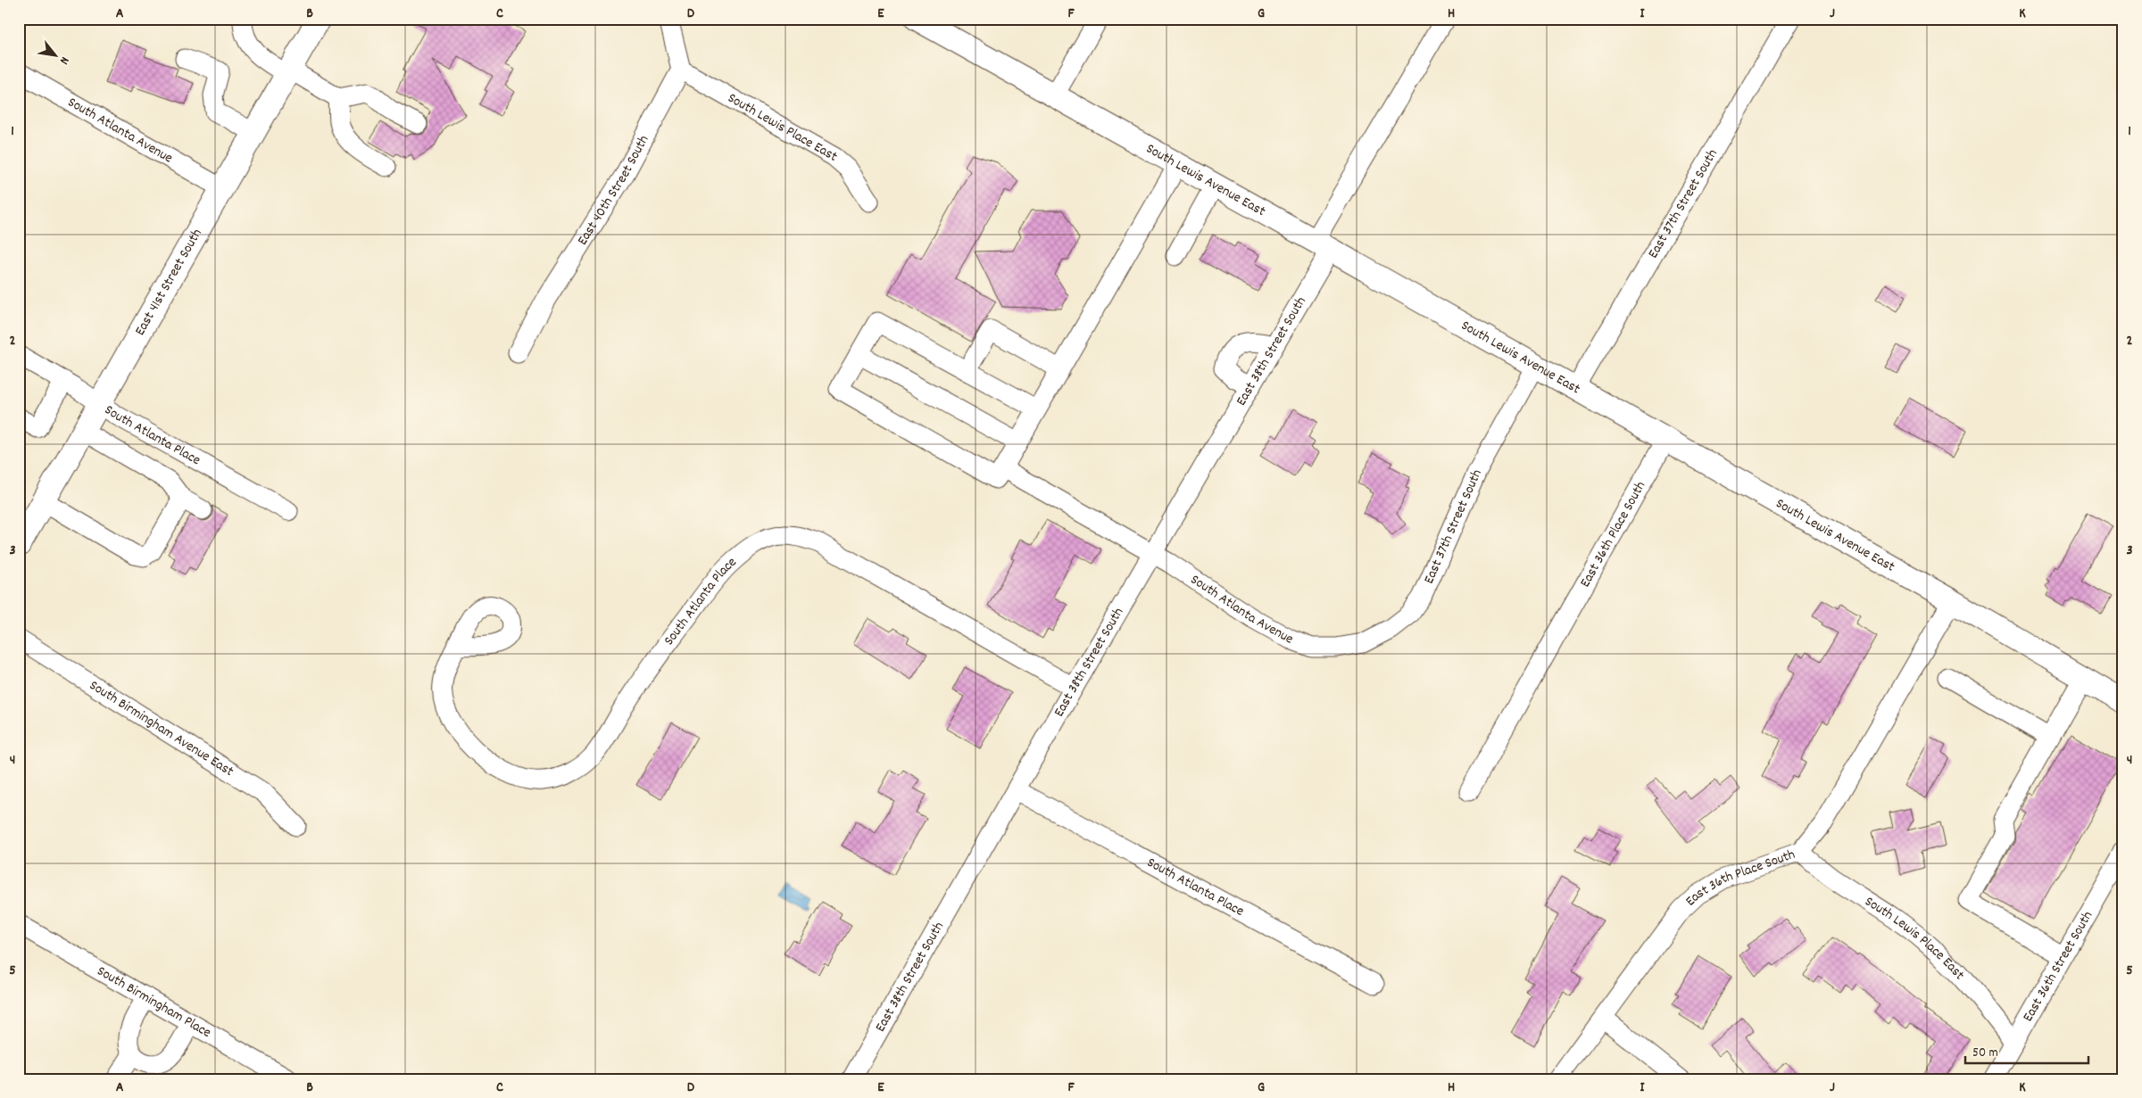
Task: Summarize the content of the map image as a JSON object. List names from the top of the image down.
{
  "streets": {
    "main road": ["South Lewis Avenue East", "East 41st Street South"],
    "street": [
      "South Lewis Place East",
      "South Atlanta Avenue",
      "East 40th Street South",
      "East 37th Street South",
      "East 38th Street South",
      "South Atlanta Place",
      "East 36th Place South",
      "South Birmingham Avenue East",
      "East 36th Street South",
      "South Birmingham Place"
    ]
  },
  "crossings": [
    ["South Lewis Place East", "East 40th Street South"],
    ["South Lewis Place East", "East 36th Place South"],
    ["South Lewis Place East", "East 36th Street South"],
    ["South Atlanta Avenue", "East 37th Street South"],
    ["South Atlanta Avenue", "East 41st Street South"],
    ["South Atlanta Avenue", "East 38th Street South"],
    ["South Lewis Avenue East", "East 37th Street South"],
    ["South Lewis Avenue East", "East 38th Street South"],
    ["South Lewis Avenue East", "East 36th Place South"],
    ["East 41st Street South", "South Atlanta Place"],
    ["East 38th Street South", "South Atlanta Place"]
  ],
  "scale_bar": "50 m",
  "north": "bottom right",
  "grid": {
    "columns": [
      "A",
      "B",
      "C",
      "D",
      "E",
      "F",
      "G",
      "H",
      "I",
      "J",
      "K"
    ],
    "rows": [
      "1",
      "2",
      "3",
      "4",
      "5"
    ]
  }
}
